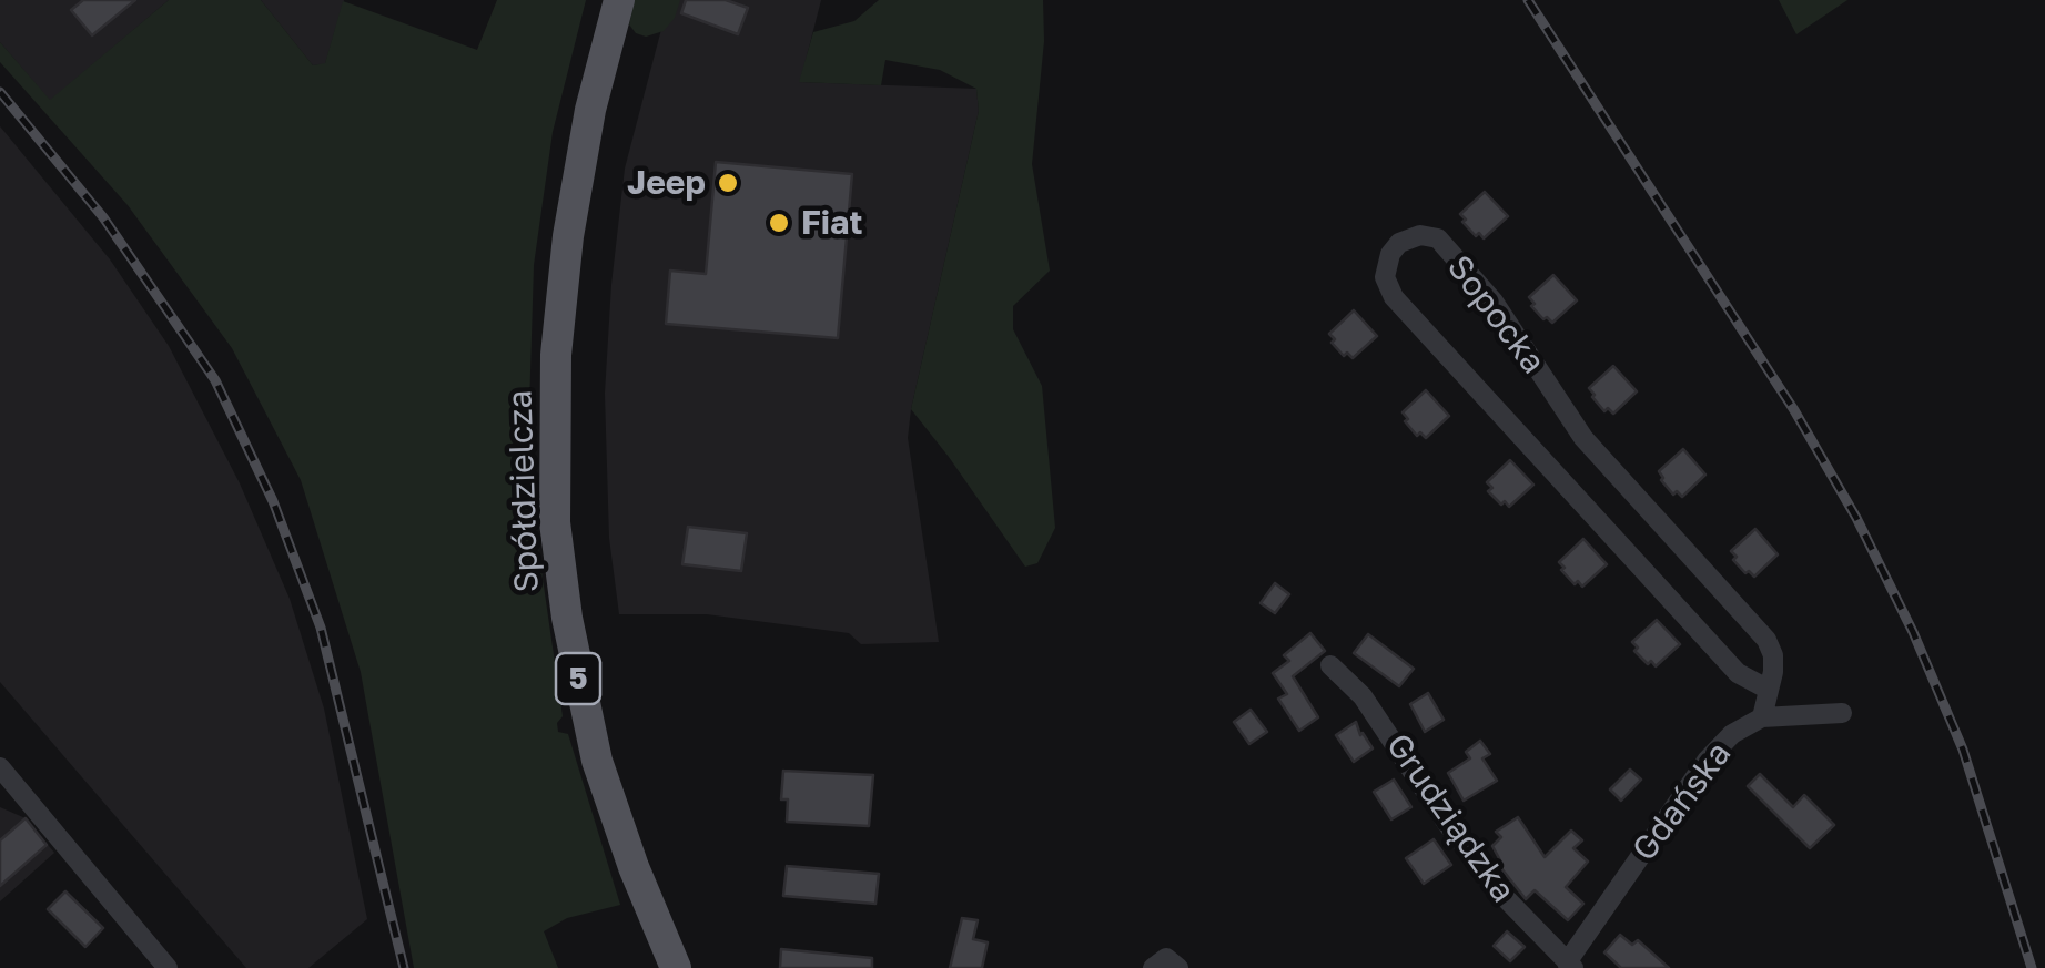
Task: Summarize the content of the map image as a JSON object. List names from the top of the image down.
{
  "streets": {
    "main road": ["Spółdzielcza", "5"],
    "street": ["Sopocka", "Gdańska", "Grudziądzka"]
  },
  "crossings": [
    ["Sopocka", "Gdańska"],
    ["Gdańska", "Grudziądzka"]
  ],
  "places": ["Jeep", "Fiat"]
}
